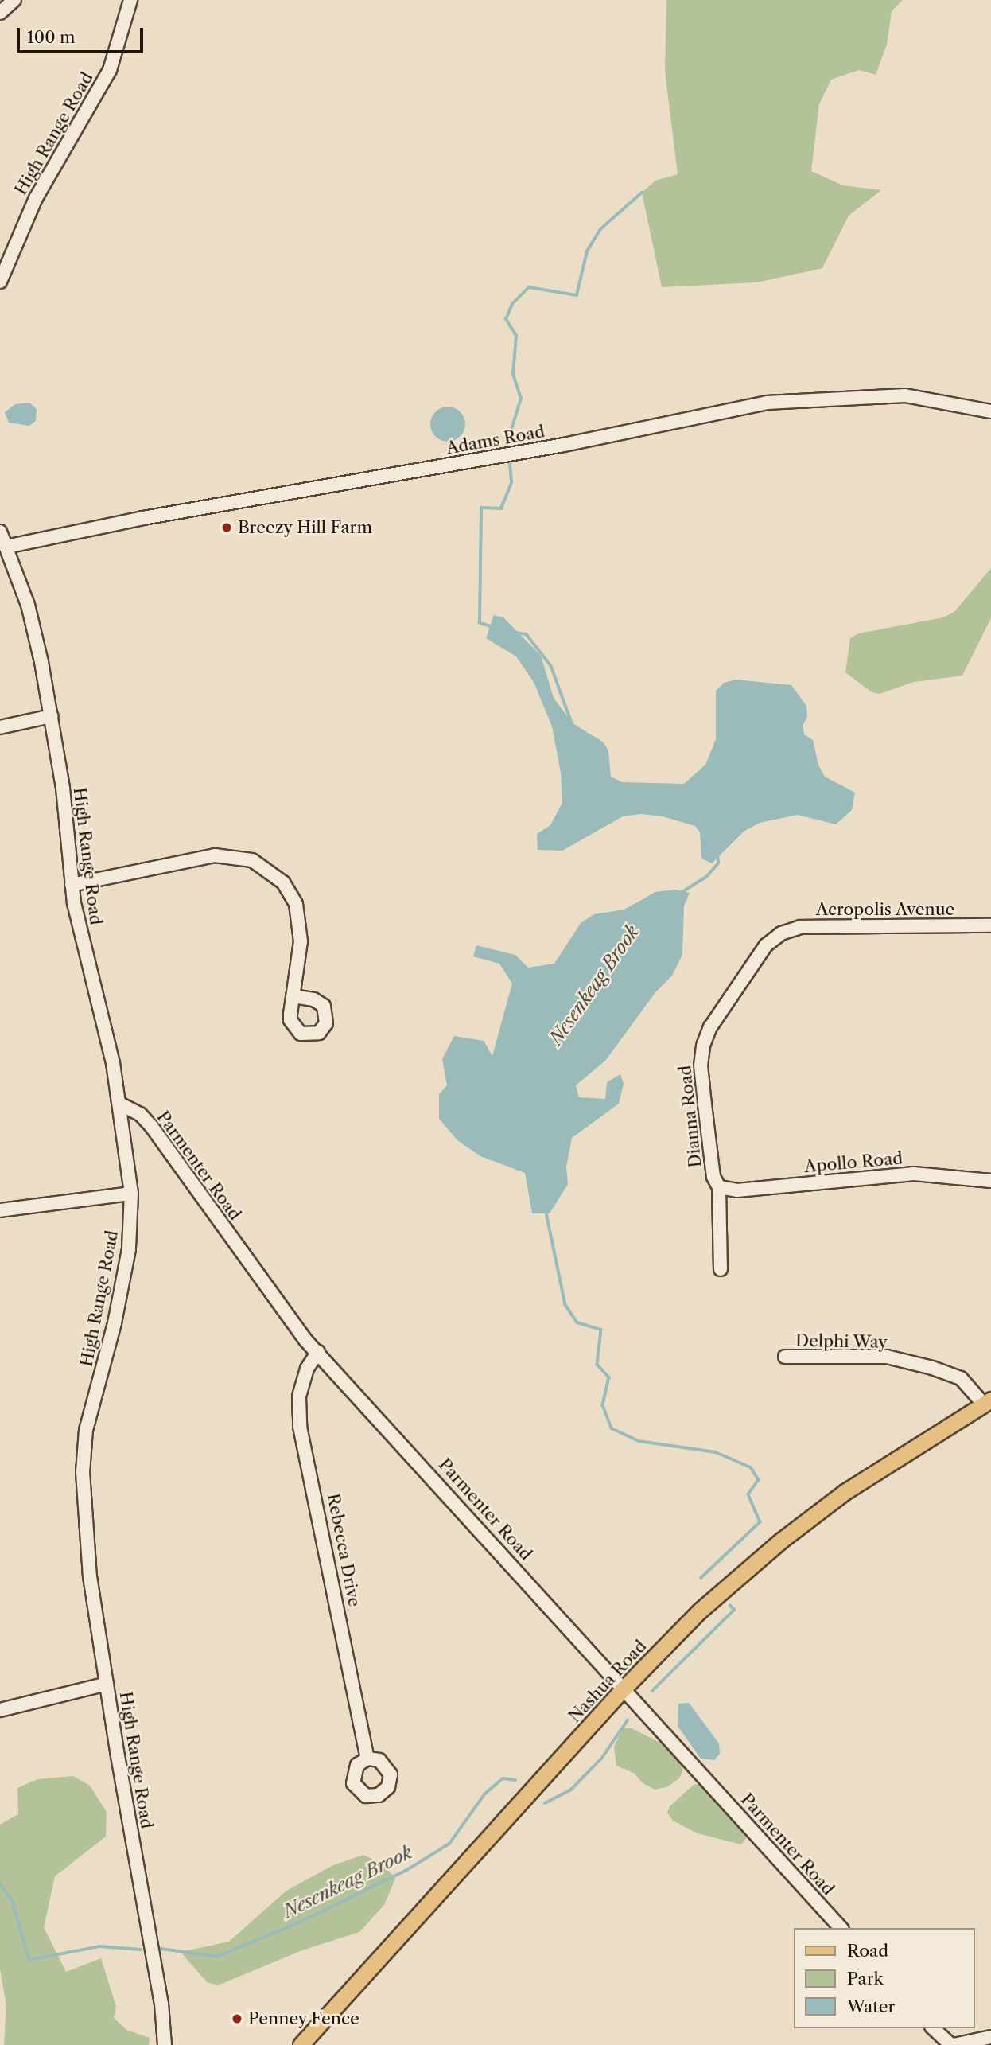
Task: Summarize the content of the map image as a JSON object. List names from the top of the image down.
{
  "streets": {
    "main road": ["Nashua Road"],
    "street": [
      "High Range Road",
      "Adams Road",
      "Acropolis Avenue",
      "Dianna Road",
      "Apollo Road",
      "Parmenter Road",
      "Delphi Way",
      "Rebecca Drive"
    ]
  },
  "crossings": [
    ["High Range Road", "Adams Road"],
    ["High Range Road", "Parmenter Road"],
    ["Acropolis Avenue", "Dianna Road"],
    ["Dianna Road", "Apollo Road"],
    ["Parmenter Road", "Rebecca Drive"],
    ["Parmenter Road", "Nashua Road"],
    ["Delphi Way", "Nashua Road"]
  ],
  "water": ["Nesenkeag Brook"],
  "places": ["Breezy Hill Farm", "Penney Fence"],
  "legend": ["Road", "Park", "Water"],
  "scale_bar": "100 m"
}
